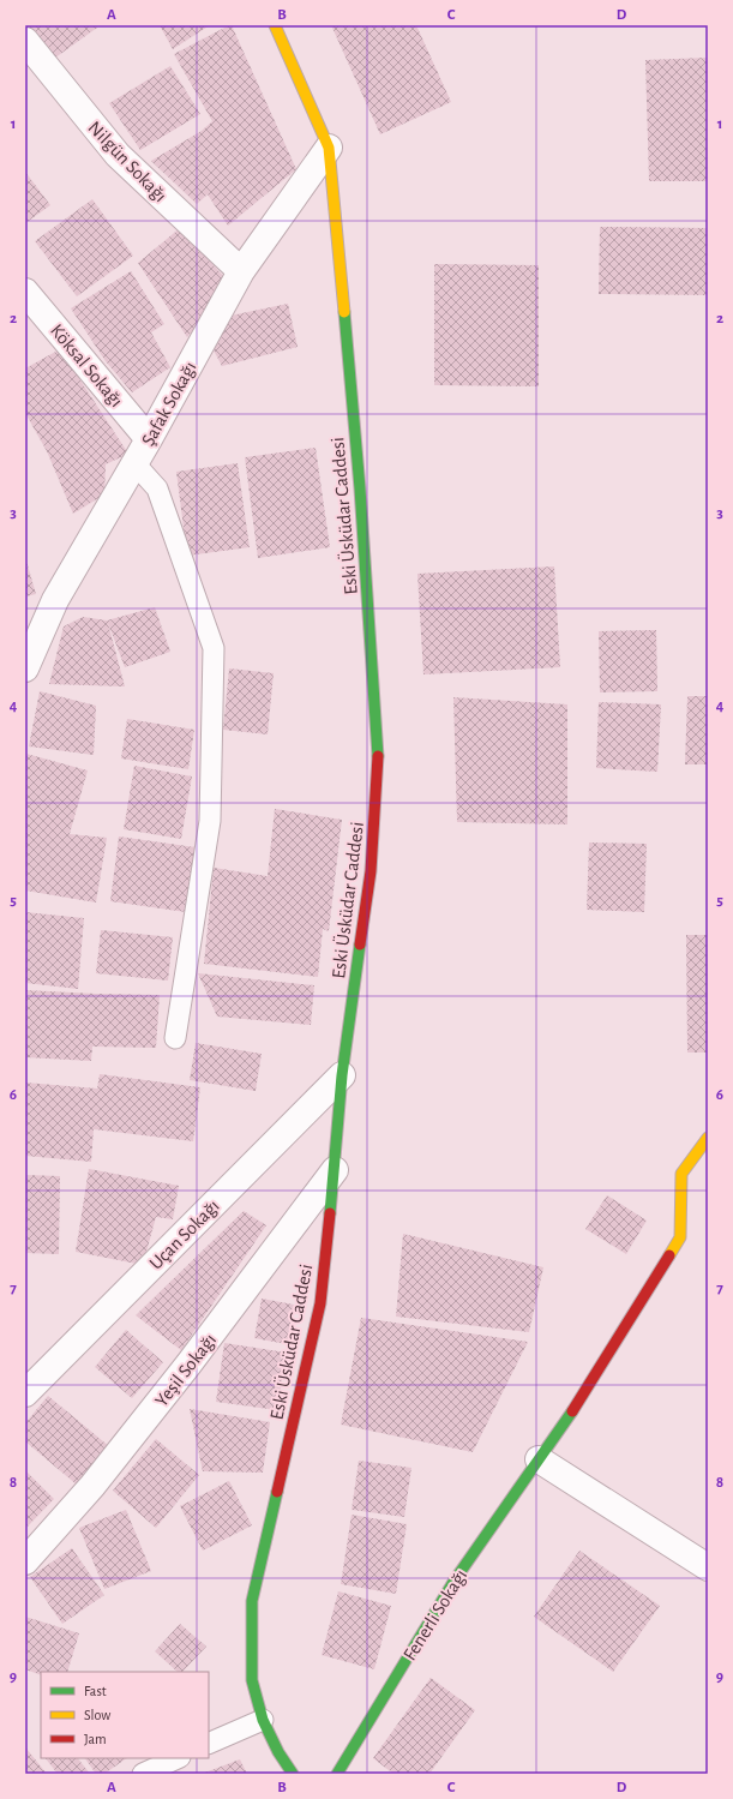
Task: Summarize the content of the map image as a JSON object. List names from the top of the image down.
{
  "streets": {
    "main road": ["Eski Üsküdar Caddesi", "Fenerli Sokağı"],
    "street": [
      "Nilgün Sokağı",
      "Köksal Sokağı",
      "Şafak Sokağı",
      "Uçan Sokağı",
      "Yeşil Sokağı"
    ]
  },
  "crossings": [
    ["Nilgün Sokağı", "Şafak Sokağı"],
    ["Köksal Sokağı", "Şafak Sokağı"],
    ["Şafak Sokağı", "Eski Üsküdar Caddesi"],
    ["Eski Üsküdar Caddesi", "Uçan Sokağı"],
    ["Eski Üsküdar Caddesi", "Yeşil Sokağı"]
  ],
  "legend": ["Fast", "Slow", "Jam"],
  "grid": {
    "columns": [
      "A",
      "B",
      "C",
      "D"
    ],
    "rows": [
      "1",
      "2",
      "3",
      "4",
      "5",
      "6",
      "7",
      "8",
      "9"
    ]
  }
}
